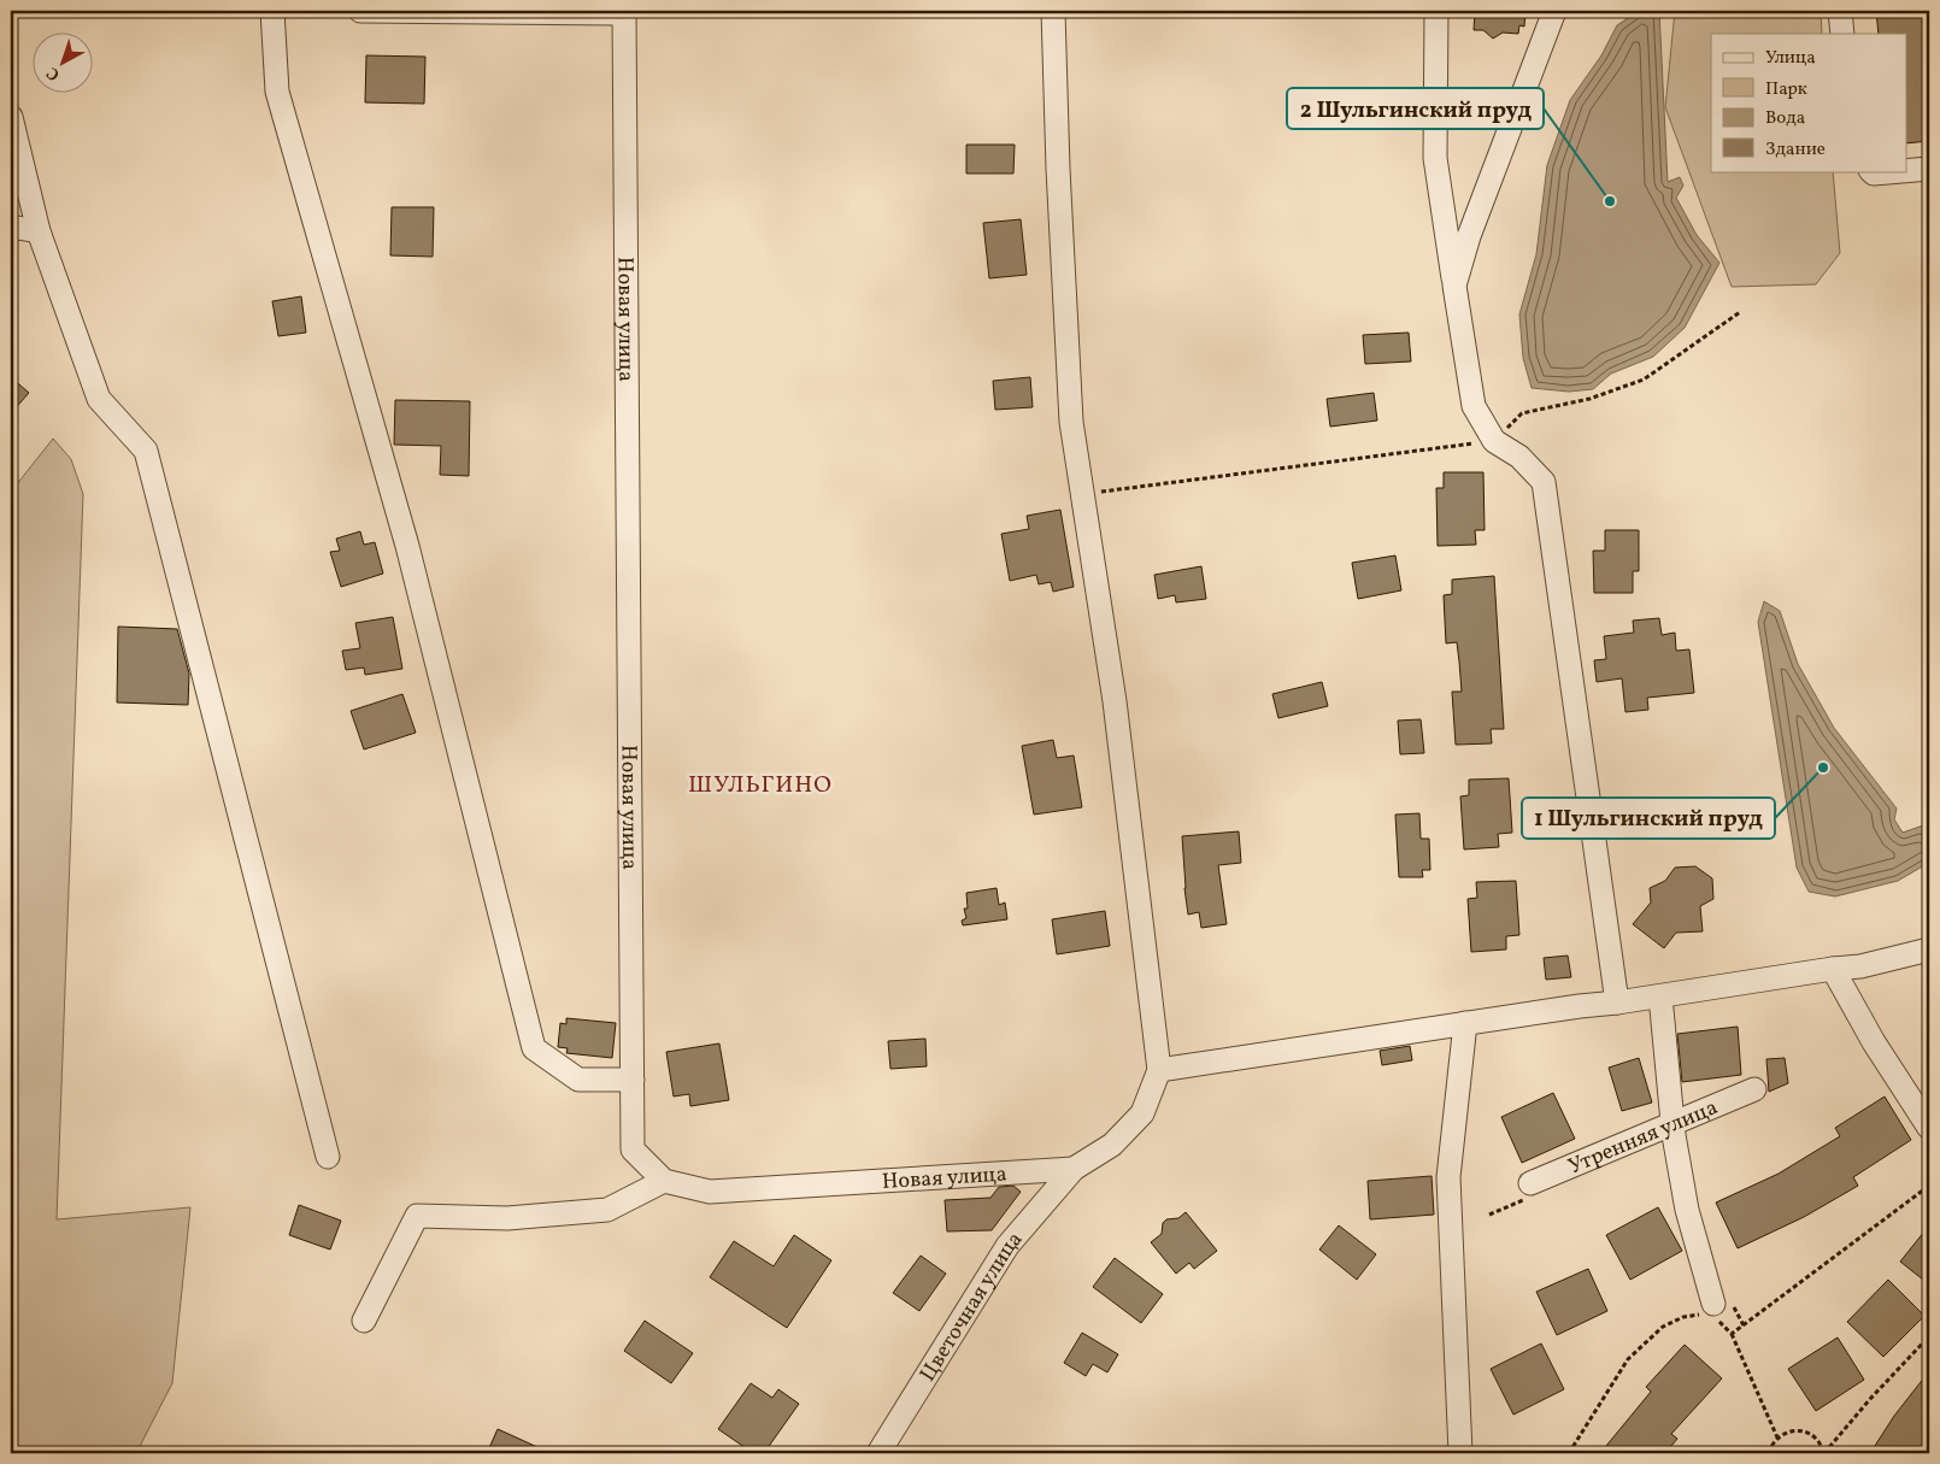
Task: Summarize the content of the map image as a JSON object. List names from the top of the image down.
{
  "streets": {
    "street": ["Новая улица", "Утренняя улица", "Цветочная улица"]
  },
  "crossings": [
    ["Новая улица", "Цветочная улица"]
  ],
  "districts": ["ШУЛЬГИНО"],
  "places": ["2 Шульгинский пруд", "1 Шульгинский пруд"],
  "legend": [
    "Улица",
    "Парк",
    "Вода",
    "Здание"
  ],
  "north": "bottom left"
}
